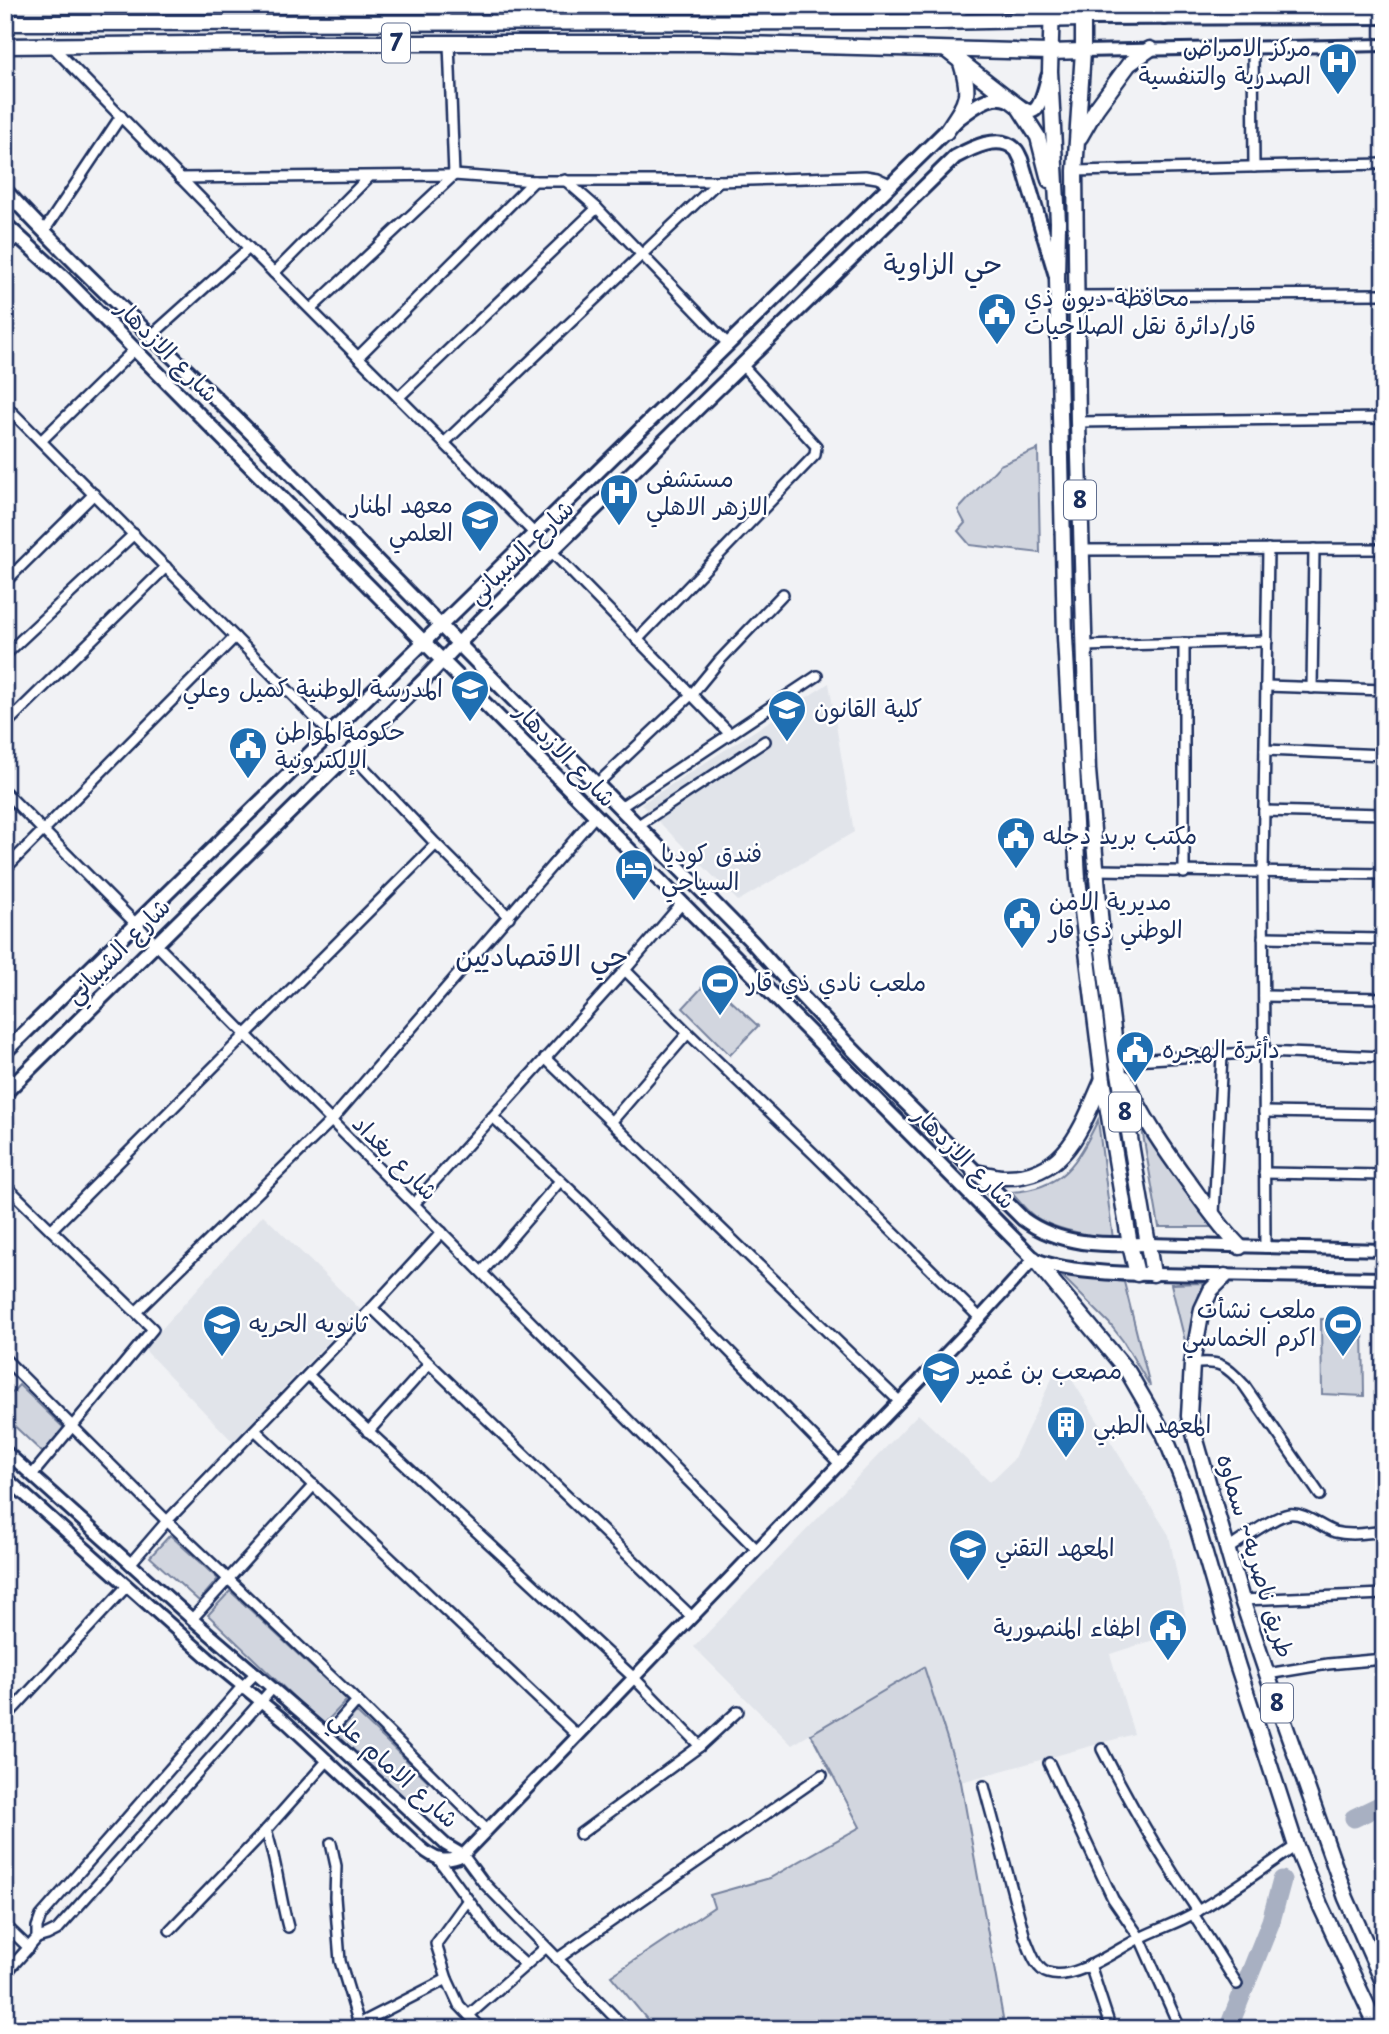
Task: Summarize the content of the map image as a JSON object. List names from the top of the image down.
{
  "streets": {
    "highway": ["7", "8", "طريق ناصريه~ سماوه"],
    "main road": ["شارع الازدهار", "شارع الشيباني"],
    "street": ["شارع بغداد", "شارع الامام علي"]
  },
  "crossings": [
    ["7", "8"],
    ["شارع الازدهار", "8"],
    ["شارع الازدهار", "شارع الشيباني"],
    ["شارع الازدهار", "طريق ناصريه~ سماوه"],
    ["8", "شارع الشيباني"],
    ["شارع الشيباني", "شارع بغداد"]
  ],
  "districts": ["حي الزاوية", "حي الاقتصاديين"],
  "places": {
    "hospital": ["مركز الامراض الصدرية والتنفسية", "مستشفى الازهر الاهلي"],
    "public building": [
      "محافظة ديون ذي قار/دائرة نقل الصلاحيات",
      "حكومةالمواطن الإلكترونية",
      "مكتب بريد دجله",
      "مديرية الامن الوطني ذي قار",
      "دأئرة الهجره",
      "اطفاء المنصورية"
    ],
    "school or university": [
      "معهد المنار العلمي",
      "المدرسة الوطنية كميل وعلي",
      "كلية القانون",
      "ثانويه الحريه",
      "مصعب بن عُمير",
      "المعهد التقني"
    ],
    "hotel": ["فندق كوديا السياحي"],
    "sports": ["ملعب نادي ذي قار", "ملعب نشأت اكرم الخماسي"],
    "building": ["المعهد الطبي"]
  }
}
